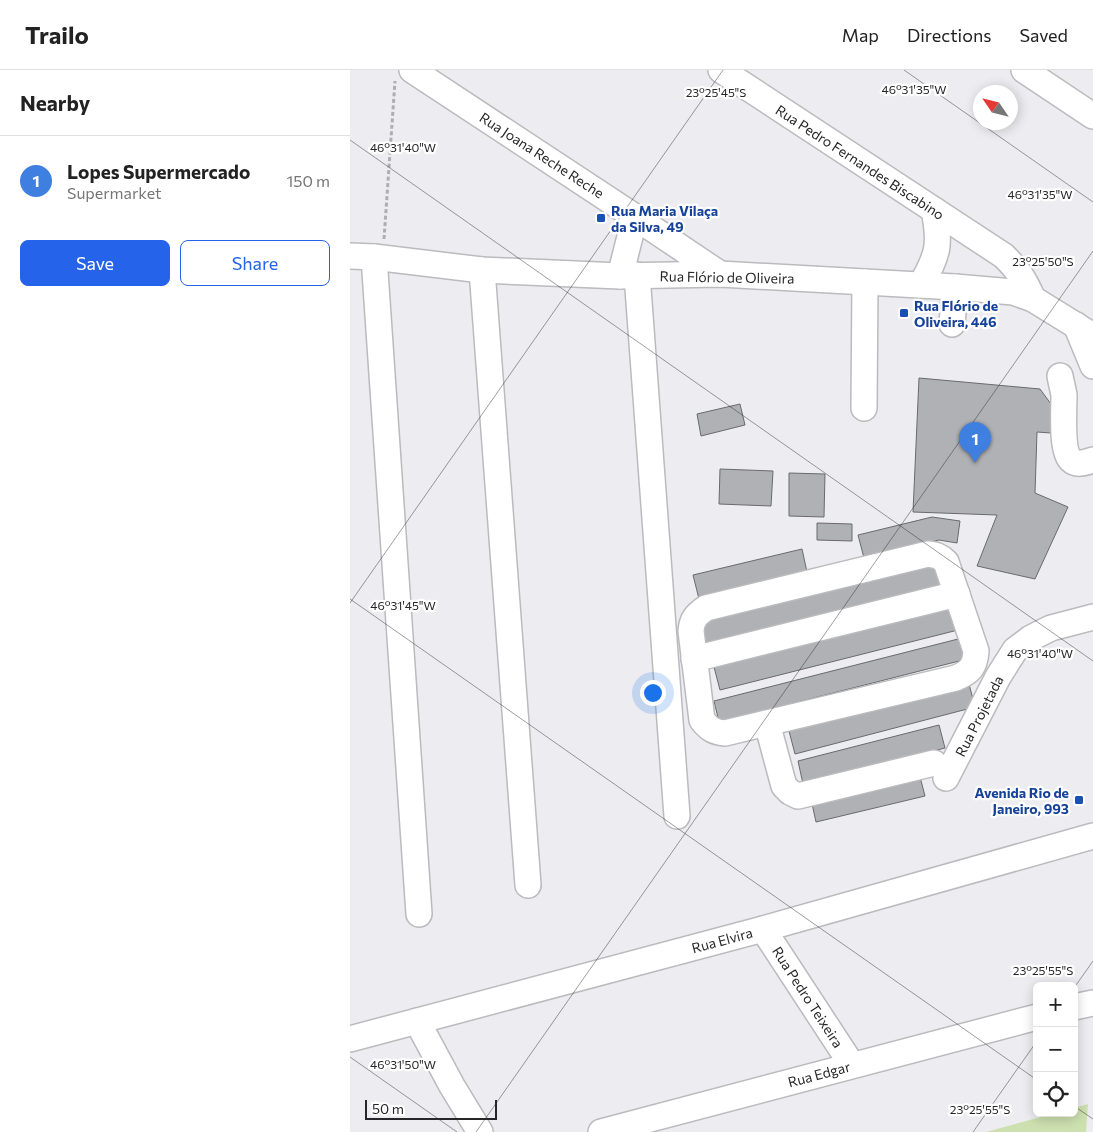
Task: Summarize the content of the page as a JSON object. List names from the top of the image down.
{
  "streets": {
    "street": [
      "Rua Joana Reche Reche",
      "Rua Pedro Fernandes Biscabino",
      "Rua Flório de Oliveira",
      "Rua Projetada",
      "Rua Elvira",
      "Rua Pedro Teixeira",
      "Rua Edgar"
    ]
  },
  "crossings": [
    ["Rua Joana Reche Reche", "Rua Flório de Oliveira"],
    ["Rua Elvira", "Rua Pedro Teixeira"],
    ["Rua Pedro Teixeira", "Rua Edgar"]
  ],
  "places": {
    "transit": ["Rua Maria Vilaça da Silva, 49", "Rua Flório de Oliveira, 446", "Avenida Rio de Janeiro, 993"]
  },
  "scale_bar": "50 m",
  "north": "top left",
  "page": {
    "header": "Trailo",
    "nav": ["Map", "Directions", "Saved"],
    "heading": "Nearby",
    "list": [
      {
        "mark": "1",
        "name": "Lopes Supermercado",
        "note": "Supermarket",
        "value": "150 m"
      }
    ],
    "buttons": ["Save", "Share"],
    "pins": "1",
    "map_buttons": ["+", "−"],
    "scale": "50 m"
  },
  "coordinates": [
    "46°31'35\"W",
    "23°25'45\"S",
    "46°31'40\"W",
    "23°25'50\"S",
    "46°31'45\"W",
    "23°25'55\"S",
    "46°31'50\"W"
  ]
}
